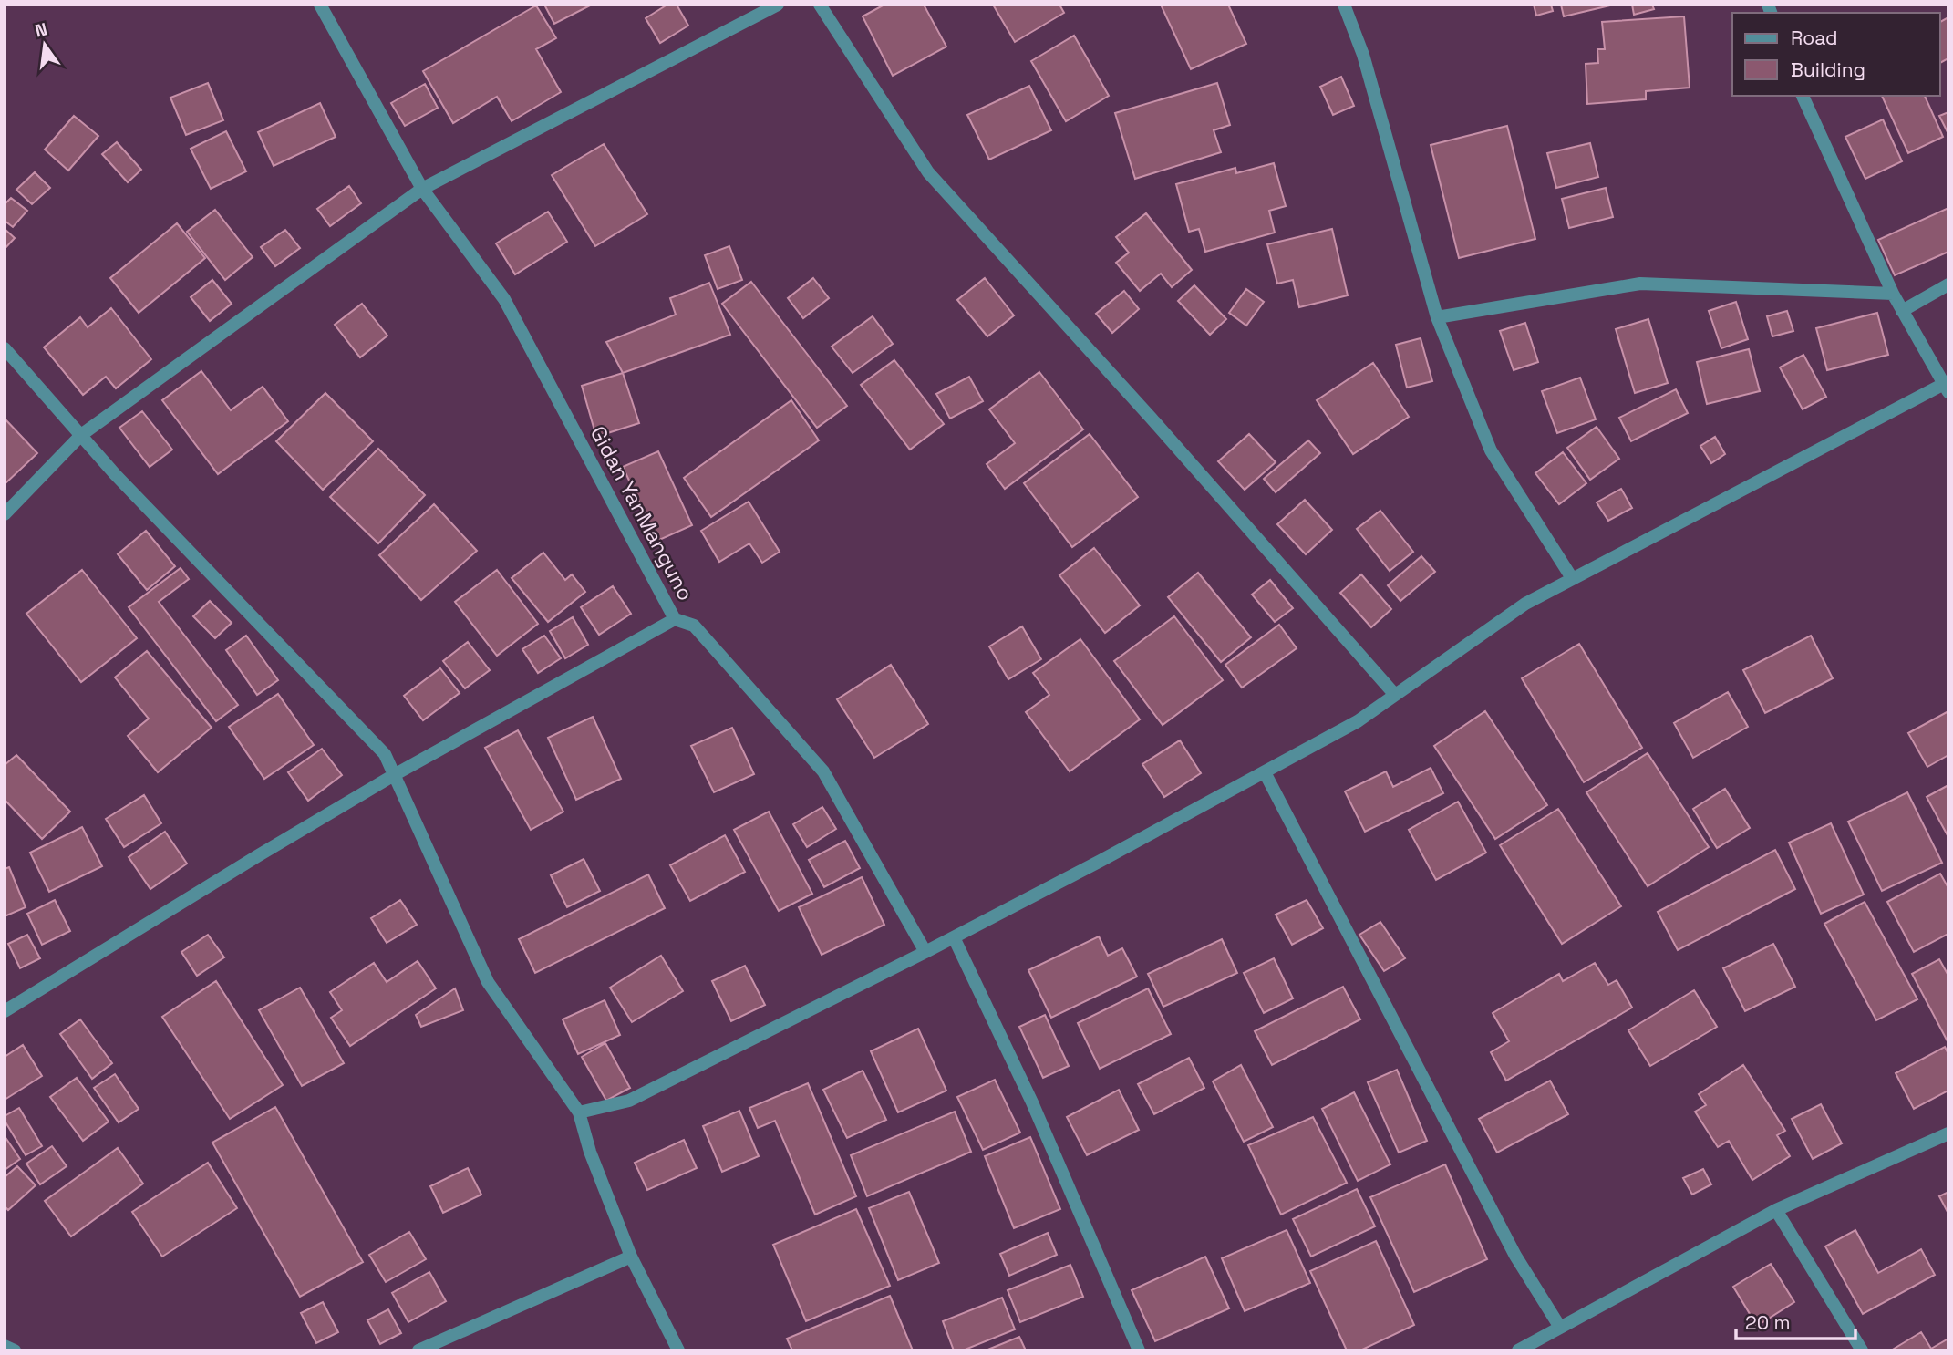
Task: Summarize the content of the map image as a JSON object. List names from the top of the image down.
{
  "streets": {
    "street": ["Gidan YanManguno"]
  },
  "legend": ["Road", "Building"],
  "scale_bar": "20 m",
  "north": "top"
}
